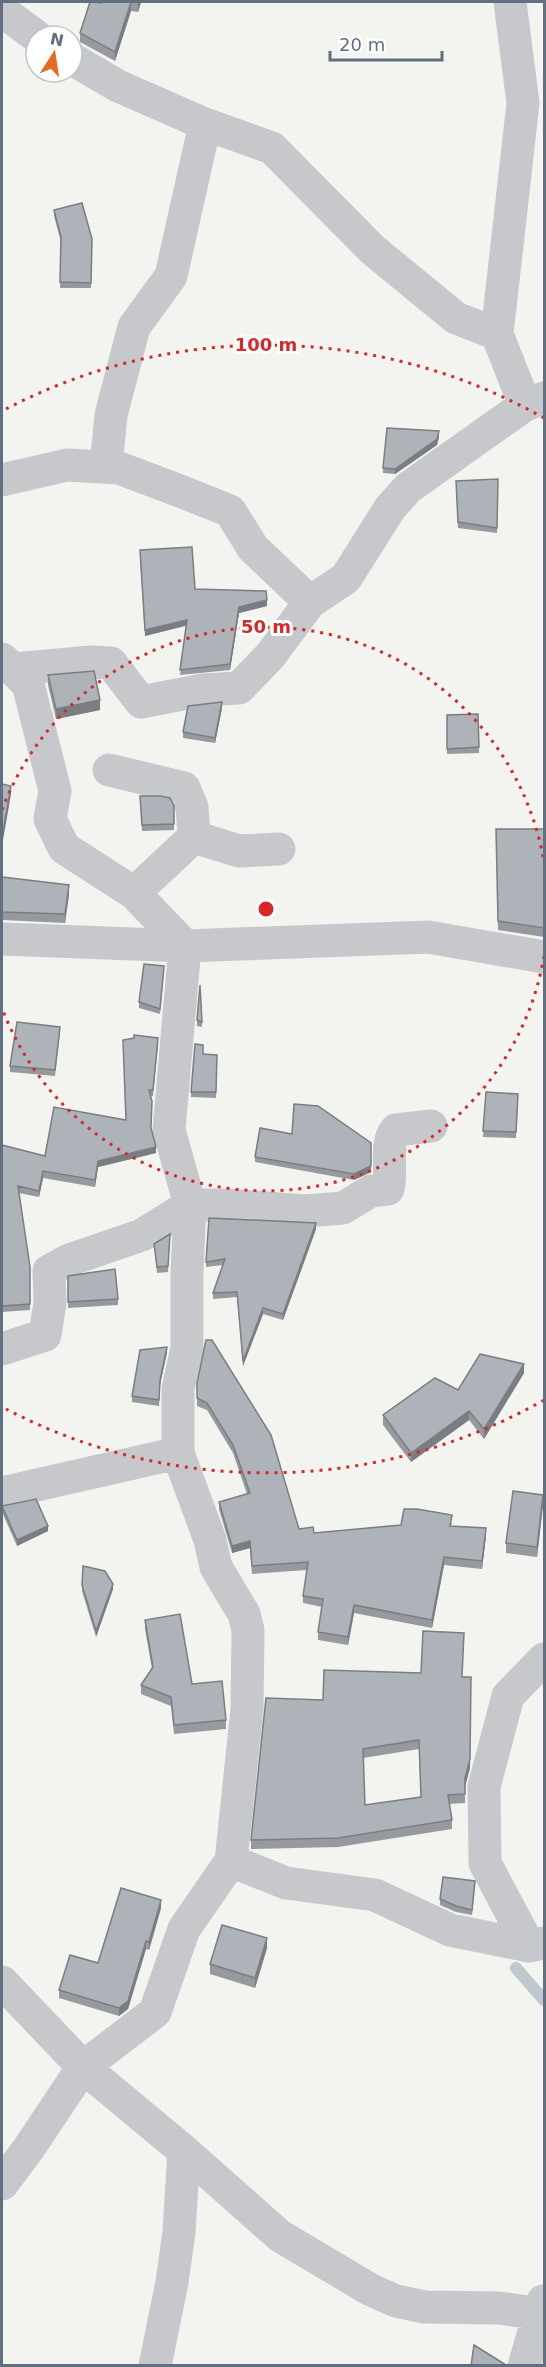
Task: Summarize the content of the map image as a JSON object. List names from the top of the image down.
{
  "scale_bar": "20 m",
  "north": "top",
  "rings": ["100 m", "50 m"]
}
